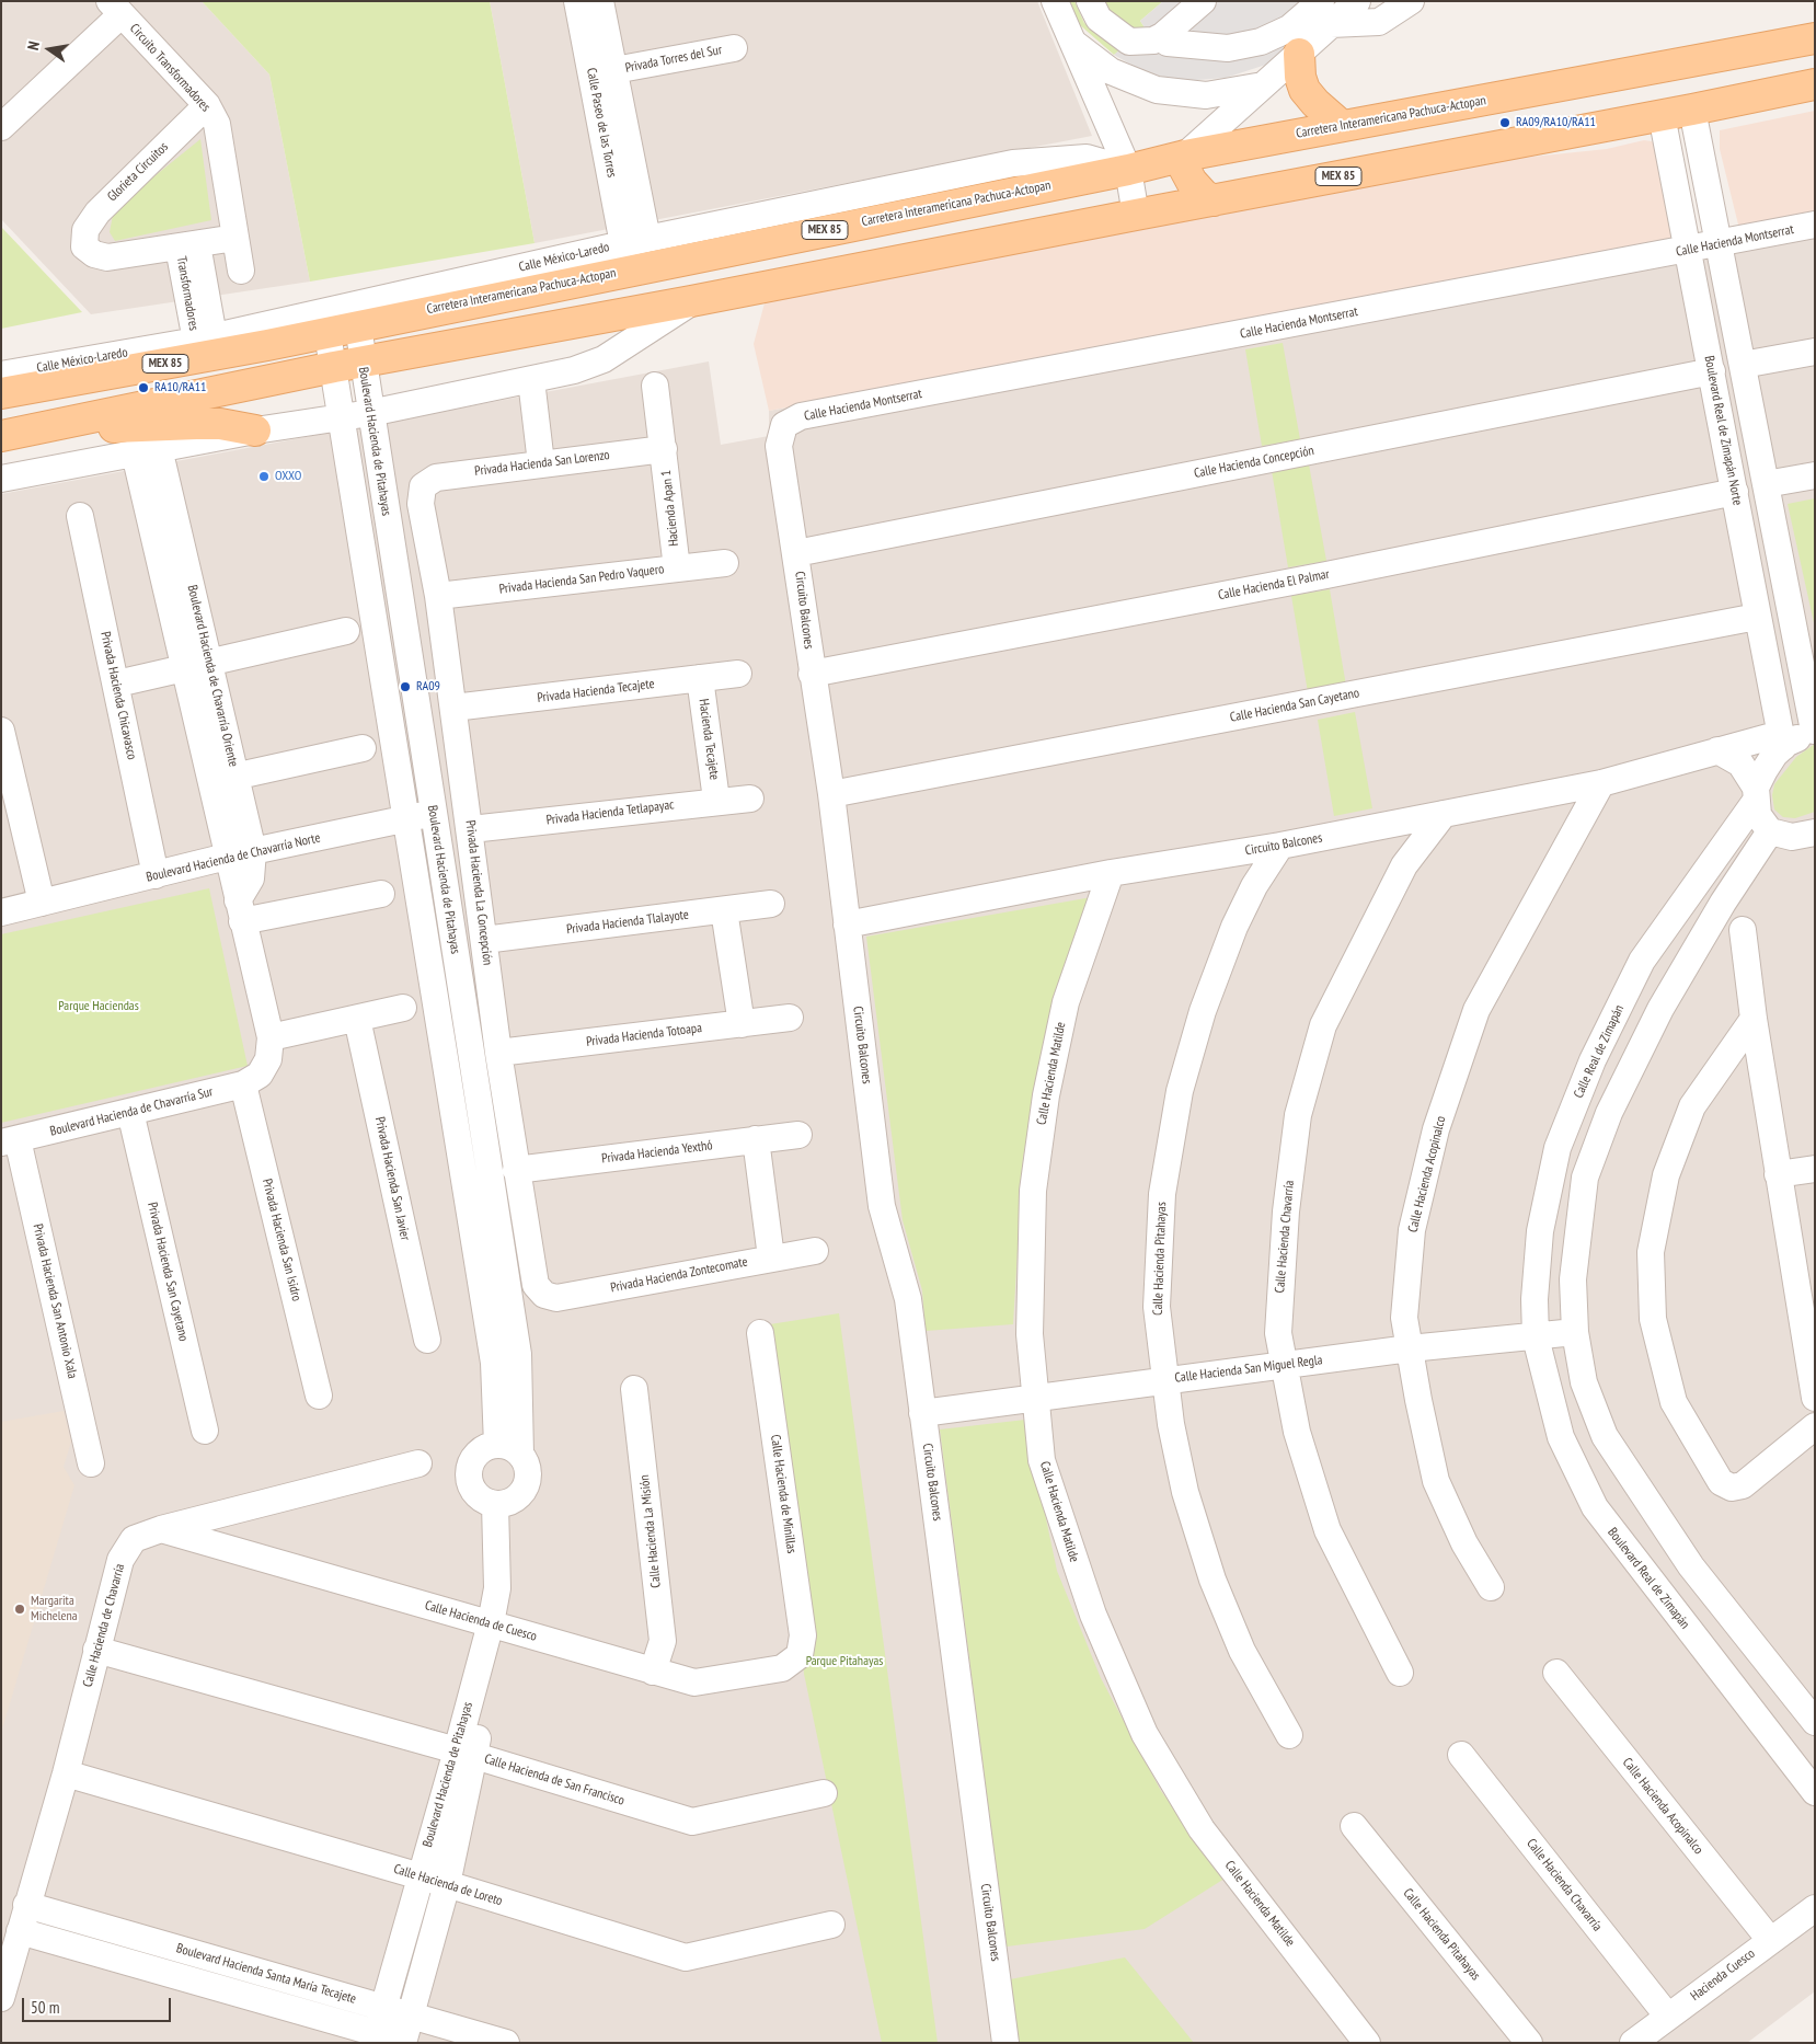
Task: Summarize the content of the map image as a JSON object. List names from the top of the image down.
{
  "streets": {
    "main road": ["Carretera Interamericana Pachuca-Actopan", "MEX 85"],
    "street": [
      "Privada Torres del Sur",
      "Circuito Transformadores",
      "Calle Paseo de las Torres",
      "Glorieta Circuitos",
      "Calle Hacienda Montserrat",
      "Calle México-Laredo",
      "Transformadores",
      "Boulevard Real de Zimapán Norte",
      "Boulevard Hacienda de Pitahayas",
      "Calle Hacienda Concepción",
      "Privada Hacienda San Lorenzo",
      "Hacienda Apan 1",
      "Privada Hacienda San Pedro Vaquero",
      "Calle Hacienda El Palmar",
      "Circuito Balcones",
      "Boulevard Hacienda de Chavarría Oriente",
      "Privada Hacienda Tecajete",
      "Privada Hacienda Chicavasco",
      "Calle Hacienda San Cayetano",
      "Hacienda Tecajete",
      "Privada Hacienda Tetlapayac",
      "Boulevard Hacienda de Chavarría Norte",
      "Privada Hacienda La Concepción",
      "Privada Hacienda Tlalayote",
      "Privada Hacienda Totoapa",
      "Calle Real de Zimapán",
      "Calle Hacienda Matilde",
      "Boulevard Hacienda de Chavarría Sur",
      "Privada Hacienda Yexthó",
      "Calle Hacienda Acopinalco",
      "Privada Hacienda San Javier",
      "Calle Hacienda Chavarría",
      "Privada Hacienda San Isidro",
      "Calle Hacienda Pitahayas",
      "Privada Hacienda San Cayetano",
      "Privada Hacienda Zontecomate",
      "Privada Hacienda San Antonio Xala",
      "Calle Hacienda San Miguel Regla",
      "Calle Hacienda de Minillas",
      "Calle Hacienda La Misión",
      "Boulevard Real de Zimapán",
      "Calle Hacienda de Cuesco",
      "Calle Hacienda de Chavarría",
      "Calle Hacienda de San Francisco",
      "Calle Hacienda de Loreto",
      "Boulevard Hacienda Santa María Tecajete",
      "Hacienda Cuesco"
    ]
  },
  "crossings": [
    ["Privada Torres del Sur", "Calle Paseo de las Torres"],
    ["Circuito Transformadores", "Glorieta Circuitos"],
    ["Circuito Transformadores", "Transformadores"],
    ["Carretera Interamericana Pachuca-Actopan", "Calle México-Laredo"],
    ["Carretera Interamericana Pachuca-Actopan", "Boulevard Hacienda de Pitahayas"],
    ["Calle Paseo de las Torres", "Calle México-Laredo"],
    ["Glorieta Circuitos", "Transformadores"],
    ["MEX 85", "Boulevard Real de Zimapán Norte"],
    ["MEX 85", "Boulevard Hacienda de Pitahayas"],
    ["Calle Hacienda Montserrat", "Boulevard Real de Zimapán Norte"],
    ["Calle Hacienda Montserrat", "Circuito Balcones"],
    ["Calle México-Laredo", "Transformadores"],
    ["Calle México-Laredo", "Boulevard Hacienda de Pitahayas"],
    ["Boulevard Real de Zimapán Norte", "Calle Hacienda Concepción"],
    ["Boulevard Real de Zimapán Norte", "Calle Hacienda El Palmar"],
    ["Boulevard Real de Zimapán Norte", "Circuito Balcones"],
    ["Boulevard Real de Zimapán Norte", "Calle Hacienda San Cayetano"],
    ["Boulevard Real de Zimapán Norte", "Calle Real de Zimapán"],
    ["Boulevard Hacienda de Pitahayas", "Boulevard Hacienda de Chavarría Norte"],
    ["Boulevard Hacienda de Pitahayas", "Calle Hacienda de Cuesco"],
    ["Boulevard Hacienda de Pitahayas", "Calle Hacienda de San Francisco"],
    ["Boulevard Hacienda de Pitahayas", "Calle Hacienda de Loreto"],
    ["Boulevard Hacienda de Pitahayas", "Boulevard Hacienda Santa María Tecajete"],
    ["Calle Hacienda Concepción", "Circuito Balcones"],
    ["Privada Hacienda San Lorenzo", "Hacienda Apan 1"],
    ["Privada Hacienda San Lorenzo", "Privada Hacienda La Concepción"],
    ["Hacienda Apan 1", "Privada Hacienda San Pedro Vaquero"],
    ["Privada Hacienda San Pedro Vaquero", "Privada Hacienda La Concepción"],
    ["Calle Hacienda El Palmar", "Circuito Balcones"],
    ["Circuito Balcones", "Calle Hacienda San Cayetano"],
    ["Circuito Balcones", "Calle Real de Zimapán"],
    ["Circuito Balcones", "Calle Hacienda Matilde"],
    ["Circuito Balcones", "Calle Hacienda Acopinalco"],
    ["Circuito Balcones", "Calle Hacienda Chavarría"],
    ["Circuito Balcones", "Calle Hacienda Pitahayas"],
    ["Circuito Balcones", "Calle Hacienda San Miguel Regla"],
    ["Boulevard Hacienda de Chavarría Oriente", "Boulevard Hacienda de Chavarría Norte"],
    ["Boulevard Hacienda de Chavarría Oriente", "Boulevard Hacienda de Chavarría Sur"],
    ["Boulevard Hacienda de Chavarría Oriente", "Privada Hacienda San Isidro"],
    ["Privada Hacienda Tecajete", "Hacienda Tecajete"],
    ["Privada Hacienda Tecajete", "Privada Hacienda La Concepción"],
    ["Privada Hacienda Chicavasco", "Boulevard Hacienda de Chavarría Norte"],
    ["Hacienda Tecajete", "Privada Hacienda Tetlapayac"],
    ["Privada Hacienda Tetlapayac", "Boulevard Hacienda de Chavarría Norte"],
    ["Privada Hacienda Tetlapayac", "Privada Hacienda La Concepción"],
    ["Boulevard Hacienda de Chavarría Norte", "Privada Hacienda La Concepción"],
    ["Privada Hacienda La Concepción", "Privada Hacienda Tlalayote"],
    ["Privada Hacienda La Concepción", "Privada Hacienda Totoapa"],
    ["Privada Hacienda La Concepción", "Privada Hacienda Yexthó"],
    ["Privada Hacienda La Concepción", "Privada Hacienda Zontecomate"],
    ["Calle Real de Zimapán", "Calle Hacienda San Miguel Regla"],
    ["Calle Real de Zimapán", "Boulevard Real de Zimapán"],
    ["Calle Hacienda Matilde", "Calle Hacienda San Miguel Regla"],
    ["Boulevard Hacienda de Chavarría Sur", "Privada Hacienda San Isidro"],
    ["Boulevard Hacienda de Chavarría Sur", "Privada Hacienda San Cayetano"],
    ["Boulevard Hacienda de Chavarría Sur", "Privada Hacienda San Antonio Xala"],
    ["Calle Hacienda Acopinalco", "Calle Hacienda San Miguel Regla"],
    ["Calle Hacienda Acopinalco", "Hacienda Cuesco"],
    ["Calle Hacienda Chavarría", "Calle Hacienda San Miguel Regla"],
    ["Calle Hacienda Chavarría", "Hacienda Cuesco"],
    ["Calle Hacienda Pitahayas", "Calle Hacienda San Miguel Regla"],
    ["Calle Hacienda San Miguel Regla", "Boulevard Real de Zimapán"],
    ["Calle Hacienda de Minillas", "Calle Hacienda de Cuesco"],
    ["Calle Hacienda La Misión", "Calle Hacienda de Cuesco"],
    ["Calle Hacienda de Cuesco", "Calle Hacienda de Chavarría"],
    ["Calle Hacienda de Chavarría", "Calle Hacienda de San Francisco"],
    ["Calle Hacienda de Chavarría", "Calle Hacienda de Loreto"],
    ["Calle Hacienda de Chavarría", "Boulevard Hacienda Santa María Tecajete"]
  ],
  "parks": ["Parque Haciendas", "Parque Pitahayas"],
  "places": [
    "RA09/RA10/RA11",
    "RA10/RA11",
    "OXXO",
    "RA09",
    "Margarita Michelena"
  ],
  "scale_bar": "50 m",
  "north": "left"
}
